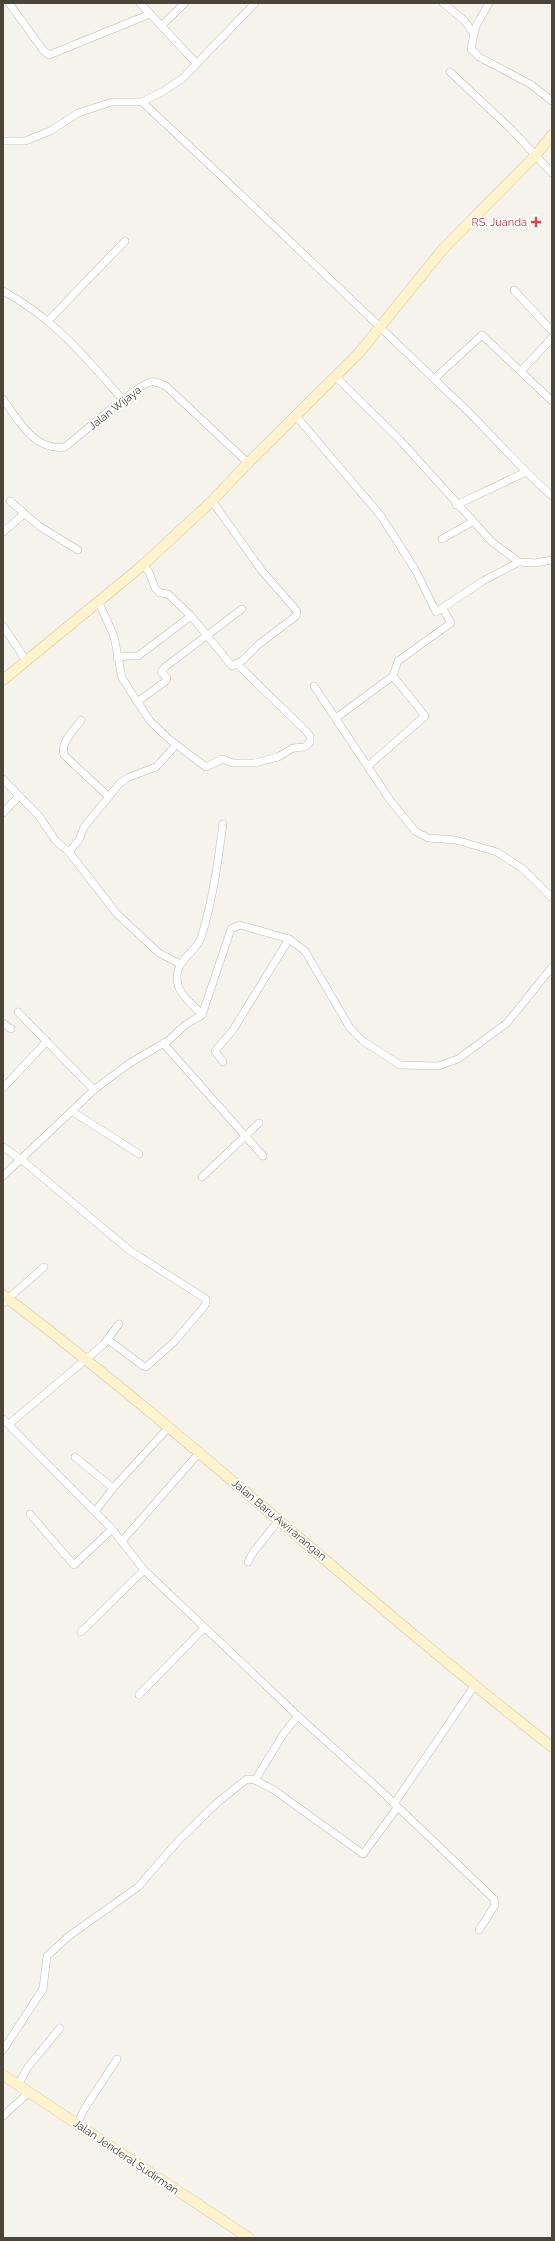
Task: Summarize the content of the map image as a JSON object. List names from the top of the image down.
{
  "streets": {
    "street": ["Jalan Wijaya", "Jalan Baru Awirarangan", "Jalan Jenderal Sudirman"]
  },
  "places": {
    "health": ["RS. Juanda"]
  }
}
